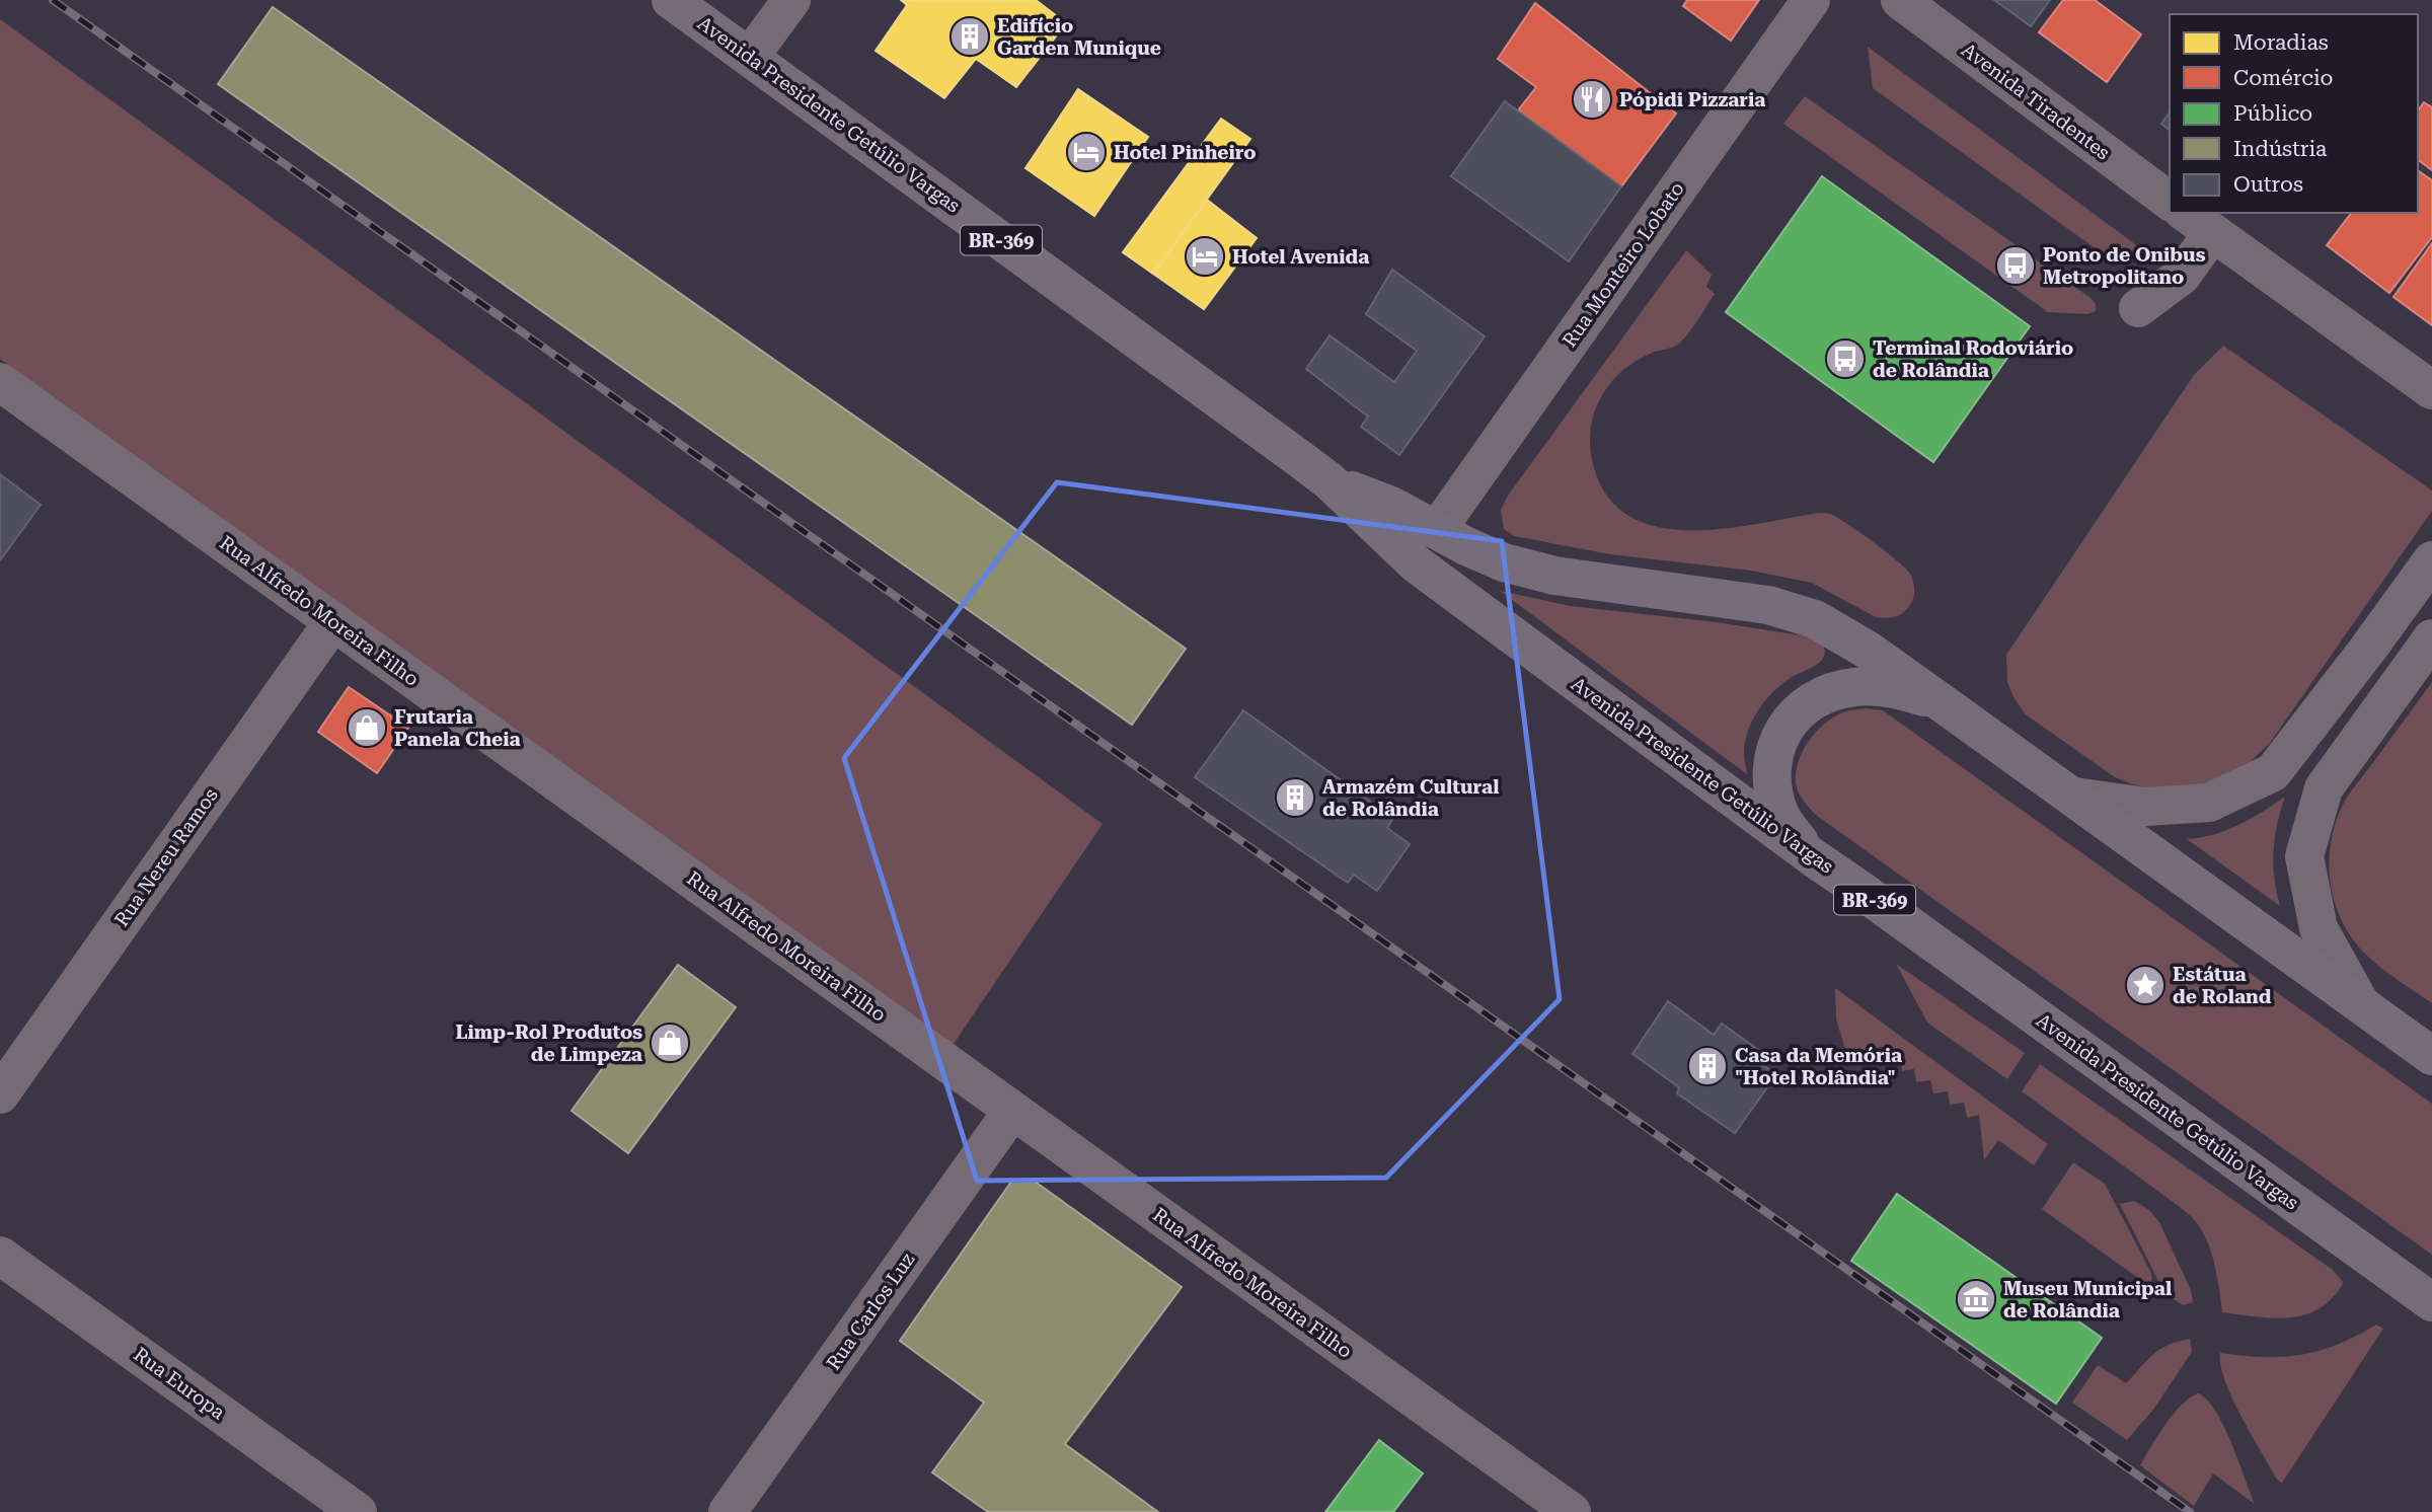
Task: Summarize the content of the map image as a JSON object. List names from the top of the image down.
{
  "streets": {
    "main road": ["Avenida Presidente Getúlio Vargas", "BR-369"],
    "street": [
      "Avenida Tiradentes",
      "Rua Monteiro Lobato",
      "Rua Alfredo Moreira Filho",
      "Rua Nereu Ramos",
      "Rua Carlos Luz",
      "Rua Europa"
    ]
  },
  "crossings": [
    ["Avenida Presidente Getúlio Vargas", "Rua Monteiro Lobato"],
    ["Rua Alfredo Moreira Filho", "Rua Nereu Ramos"],
    ["Rua Alfredo Moreira Filho", "Rua Carlos Luz"]
  ],
  "places": {
    "building": ["Edifício Garden Munique", "Armazém Cultural de Rolândia", "Casa da Memória \"Hotel Rolândia\""],
    "restaurant": ["Pópidi Pizzaria"],
    "hotel": ["Hotel Pinheiro", "Hotel Avenida"],
    "bus stop": ["Ponto de Onibus Metropolitano", "Terminal Rodoviário de Rolândia"],
    "shop": ["Frutaria Panela Cheia", "Limp-Rol Produtos de Limpeza"],
    "place": ["Estátua de Roland"],
    "museum": ["Museu Municipal de Rolândia"]
  },
  "legend": [
    "Moradias",
    "Comércio",
    "Público",
    "Indústria",
    "Outros"
  ]
}
